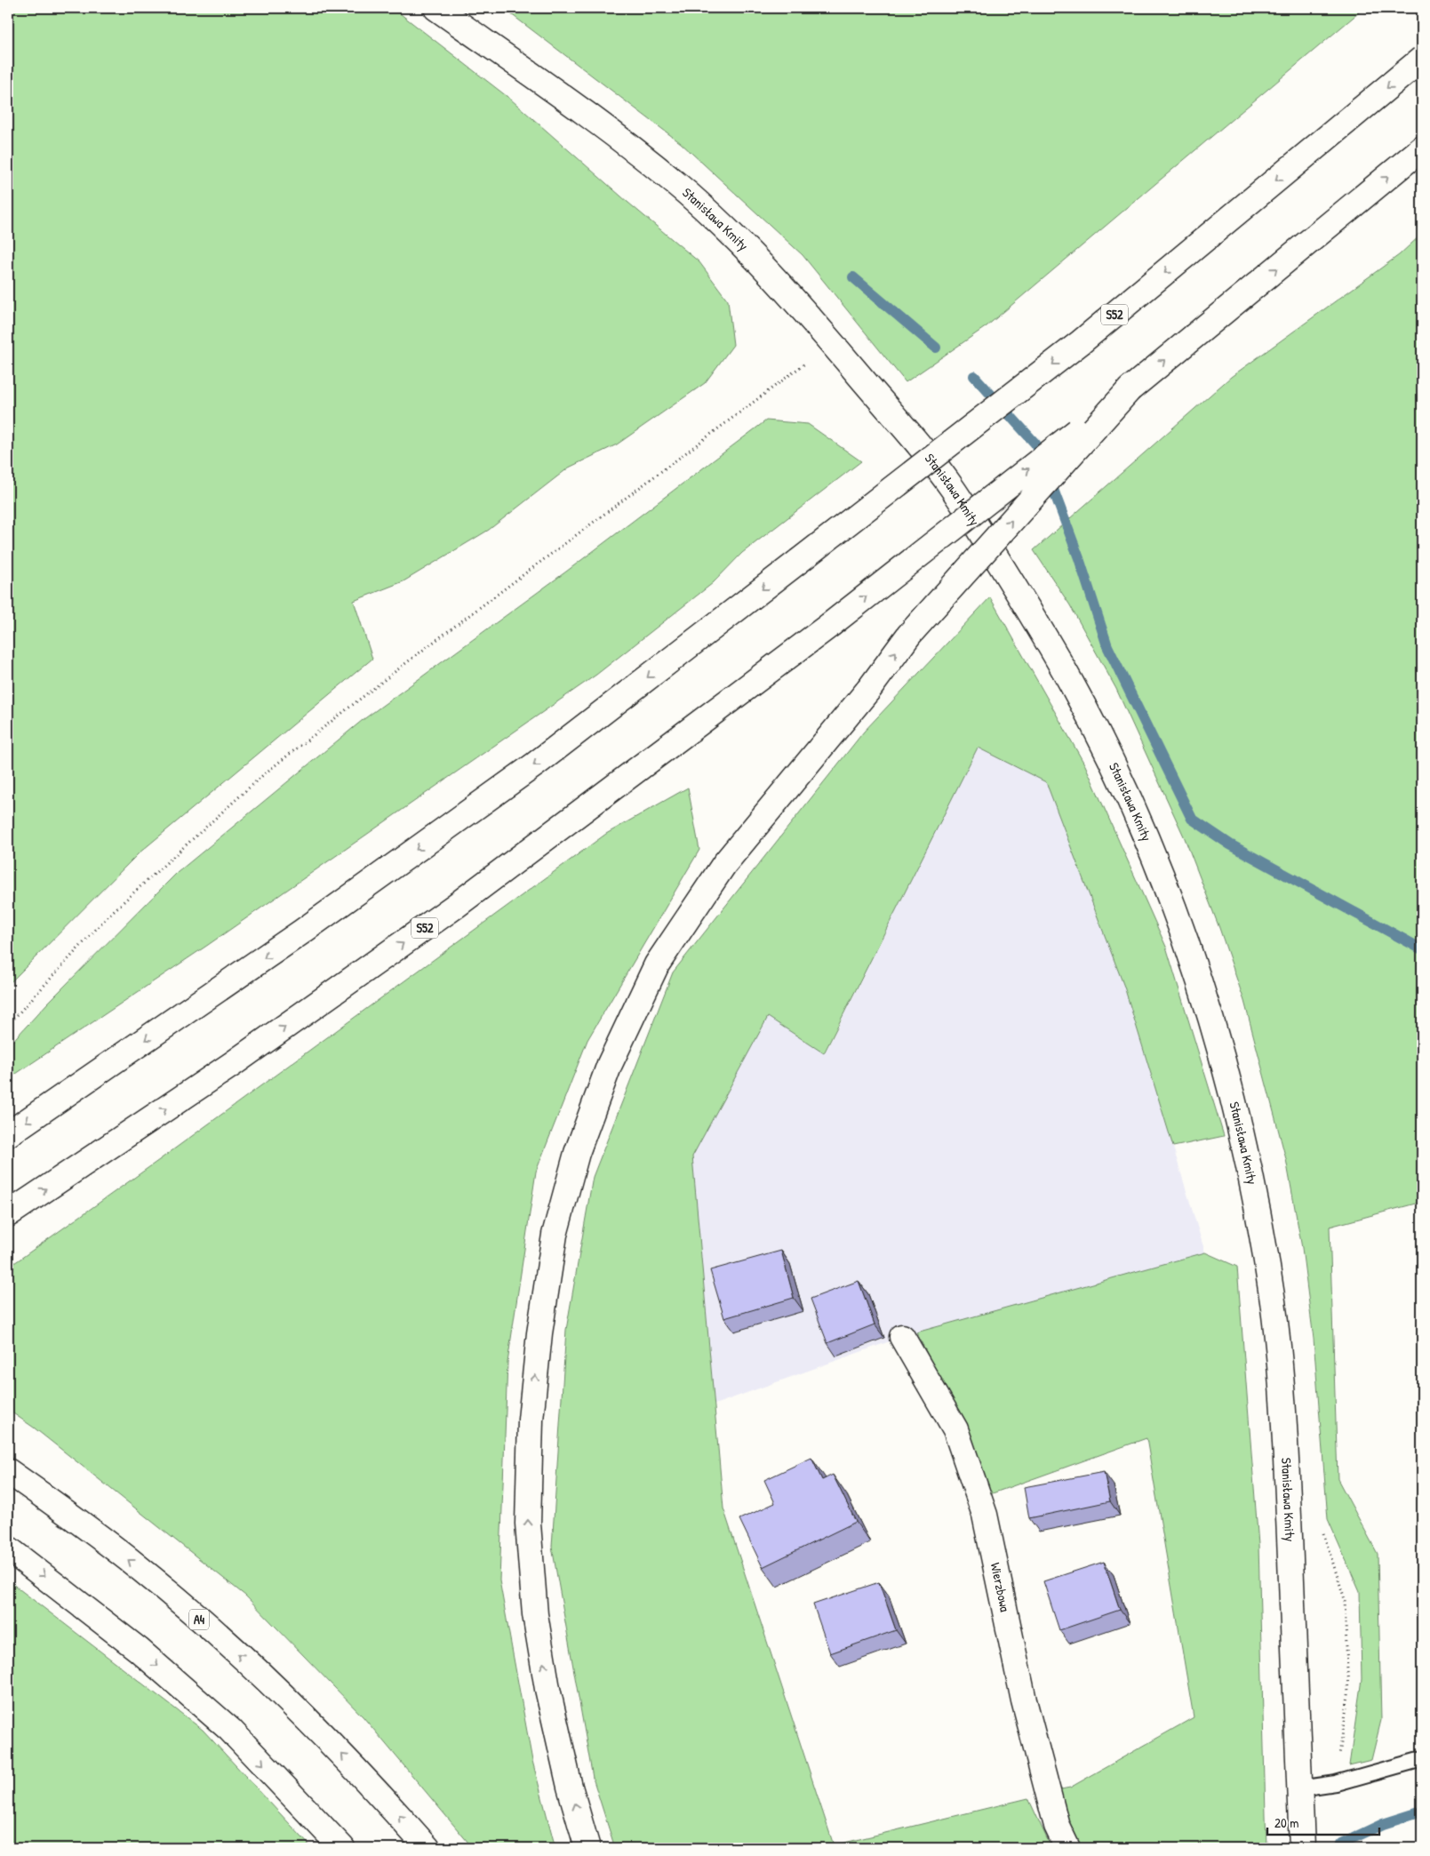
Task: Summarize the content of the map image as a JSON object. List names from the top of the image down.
{
  "streets": {
    "main road": [
      "Stanisława Kmity",
      "S52",
      "Wierzbowa",
      "A4"
    ]
  },
  "scale_bar": "20 m"
}
